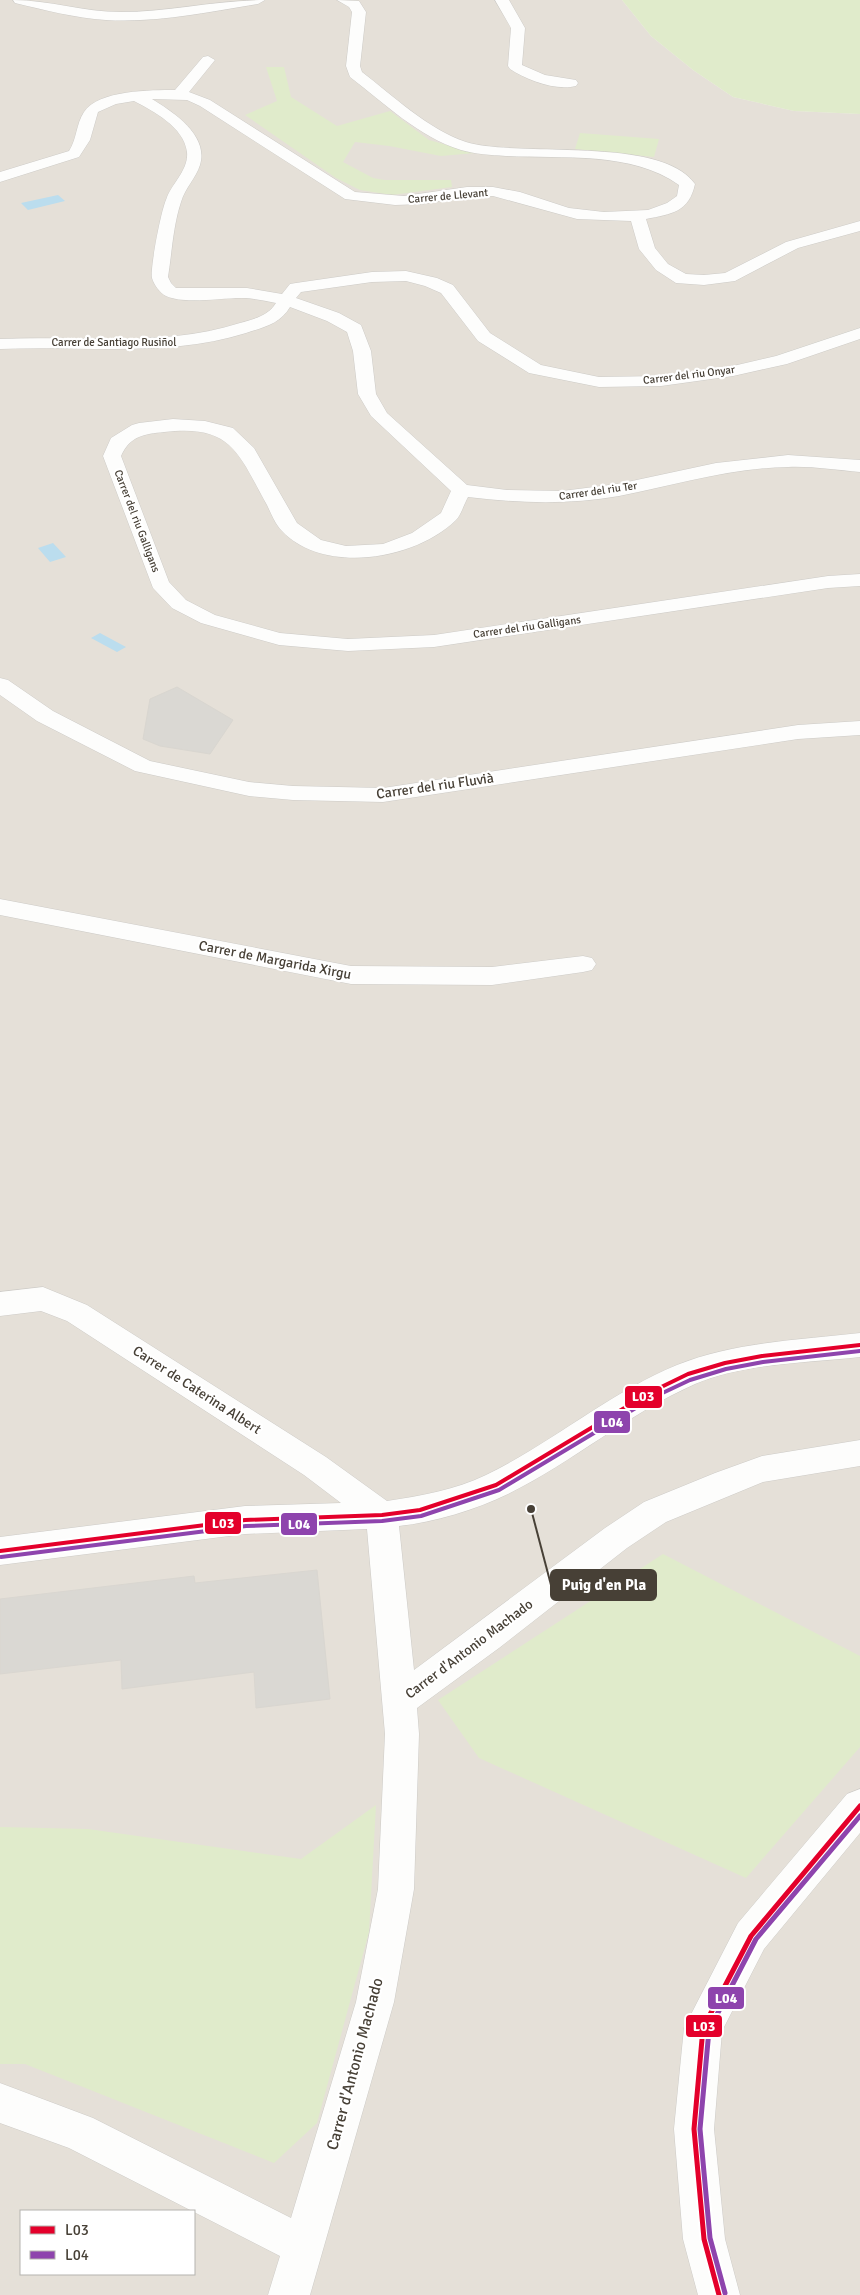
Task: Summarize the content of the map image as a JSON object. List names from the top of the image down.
{
  "streets": {
    "street": [
      "Carrer de Llevant",
      "Carrer de Santiago Rusiñol",
      "Carrer del riu Onyar",
      "Carrer del riu Ter",
      "Carrer del riu Galligans",
      "Carrer del riu Fluvià",
      "Carrer de Margarida Xirgu",
      "Carrer de Caterina Albert",
      "Carrer d'Antonio Machado"
    ]
  },
  "crossings": [
    ["Carrer de Santiago Rusiñol", "Carrer del riu Onyar"],
    ["Carrer del riu Ter", "Carrer del riu Galligans"],
    ["Carrer de Caterina Albert", "Carrer d'Antonio Machado"]
  ],
  "places": ["Puig d'en Pla"],
  "lines": ["transit line L03", "transit line L04"],
  "legend": ["L03", "L04"]
}
